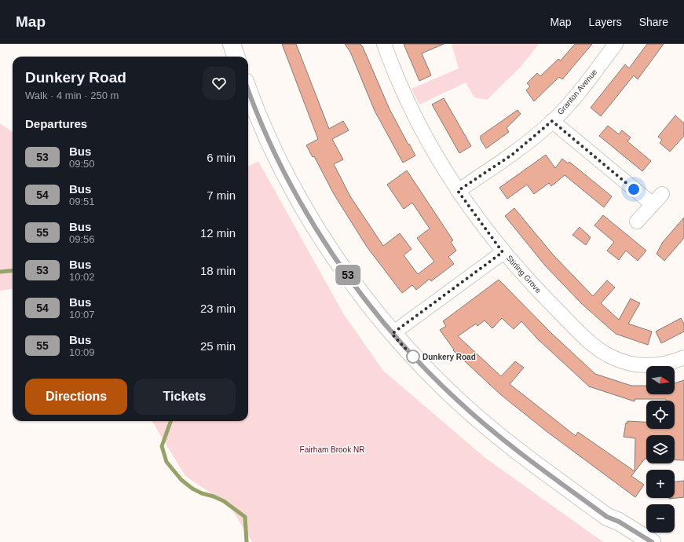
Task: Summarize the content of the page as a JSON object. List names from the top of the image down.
{
  "streets": {
    "street": ["Granton Avenue", "Stirling Grove"]
  },
  "crossings": [
    ["Granton Avenue", "Stirling Grove"]
  ],
  "parks": ["Fairham Brook NR"],
  "places": ["Dunkery Road"],
  "lines": ["bus line 53"],
  "north": "right",
  "page": {
    "header": "Map",
    "nav": ["Map", "Layers", "Share"],
    "on_map": "53",
    "heading": [
      ["Dunkery Road", "Walk · 4 min · 250 m"],
      "Departures"
    ],
    "list": [
      {
        "mark": "53",
        "name": "Bus",
        "note": "09:50",
        "value": "6 min"
      },
      {
        "mark": "54",
        "name": "Bus",
        "note": "09:51",
        "value": "7 min"
      },
      {
        "mark": "55",
        "name": "Bus",
        "note": "09:56",
        "value": "12 min"
      },
      {
        "mark": "53",
        "name": "Bus",
        "note": "10:02",
        "value": "18 min"
      },
      {
        "mark": "54",
        "name": "Bus",
        "note": "10:07",
        "value": "23 min"
      },
      {
        "mark": "55",
        "name": "Bus",
        "note": "10:09",
        "value": "25 min"
      }
    ],
    "map_buttons": ["+", "−"],
    "buttons": ["Directions", "Tickets"]
  }
}
